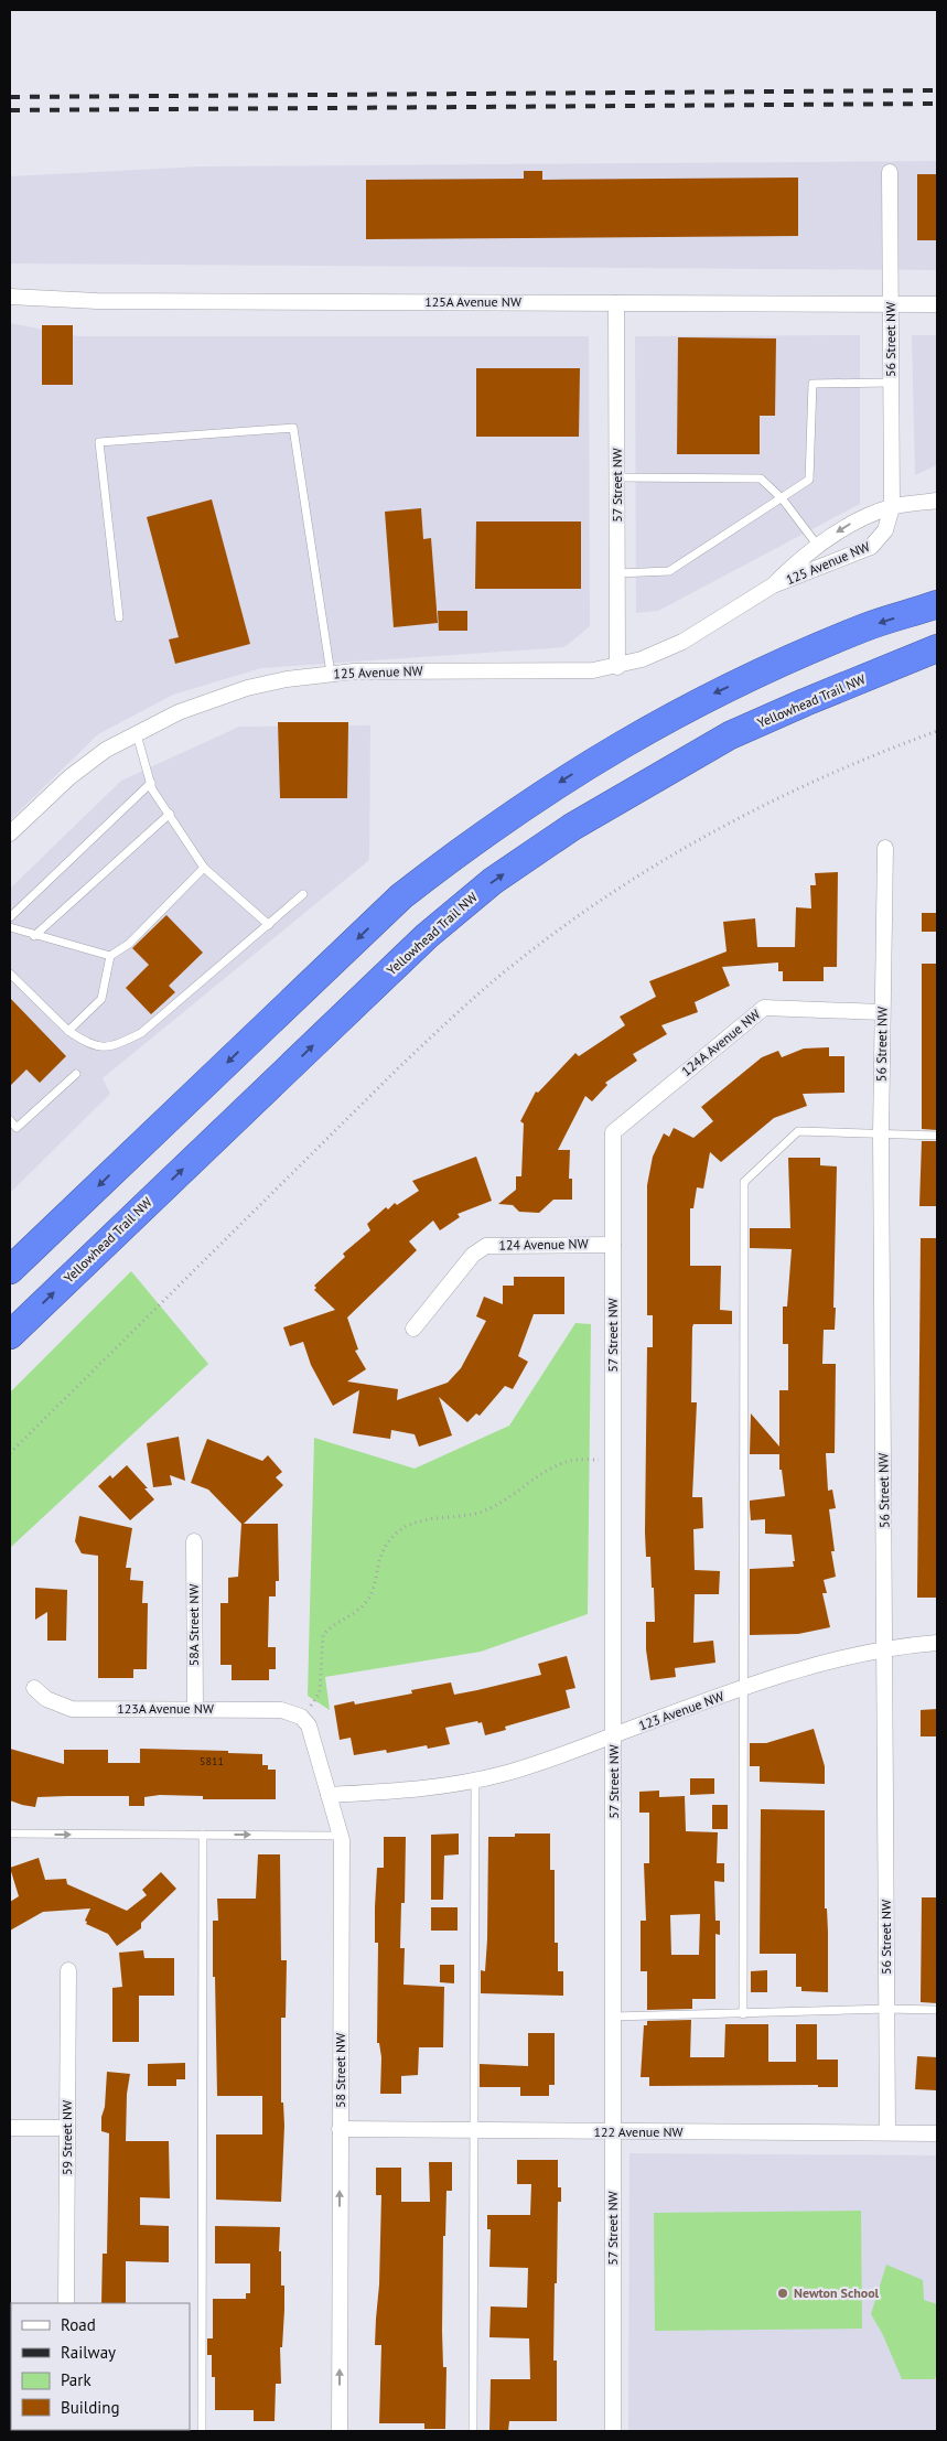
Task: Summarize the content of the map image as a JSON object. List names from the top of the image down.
{
  "streets": {
    "highway": ["Yellowhead Trail NW"],
    "street": [
      "125A Avenue NW",
      "56 Street NW",
      "57 Street NW",
      "125 Avenue NW",
      "124A Avenue NW",
      "124 Avenue NW",
      "58A Street NW",
      "123A Avenue NW",
      "123 Avenue NW",
      "58 Street NW",
      "122 Avenue NW",
      "59 Street NW"
    ]
  },
  "crossings": [
    ["125A Avenue NW", "56 Street NW"],
    ["125A Avenue NW", "57 Street NW"],
    ["56 Street NW", "125 Avenue NW"],
    ["56 Street NW", "124A Avenue NW"],
    ["56 Street NW", "123 Avenue NW"],
    ["56 Street NW", "122 Avenue NW"],
    ["57 Street NW", "125 Avenue NW"],
    ["57 Street NW", "124A Avenue NW"],
    ["57 Street NW", "124 Avenue NW"],
    ["57 Street NW", "123 Avenue NW"],
    ["57 Street NW", "122 Avenue NW"],
    ["58A Street NW", "123A Avenue NW"],
    ["123A Avenue NW", "58 Street NW"],
    ["123 Avenue NW", "58 Street NW"],
    ["58 Street NW", "122 Avenue NW"]
  ],
  "one_way": ["58 Street NW"],
  "places": ["Newton School"],
  "house_numbers": ["5811"],
  "legend": [
    "Road",
    "Railway",
    "Park",
    "Building"
  ]
}
